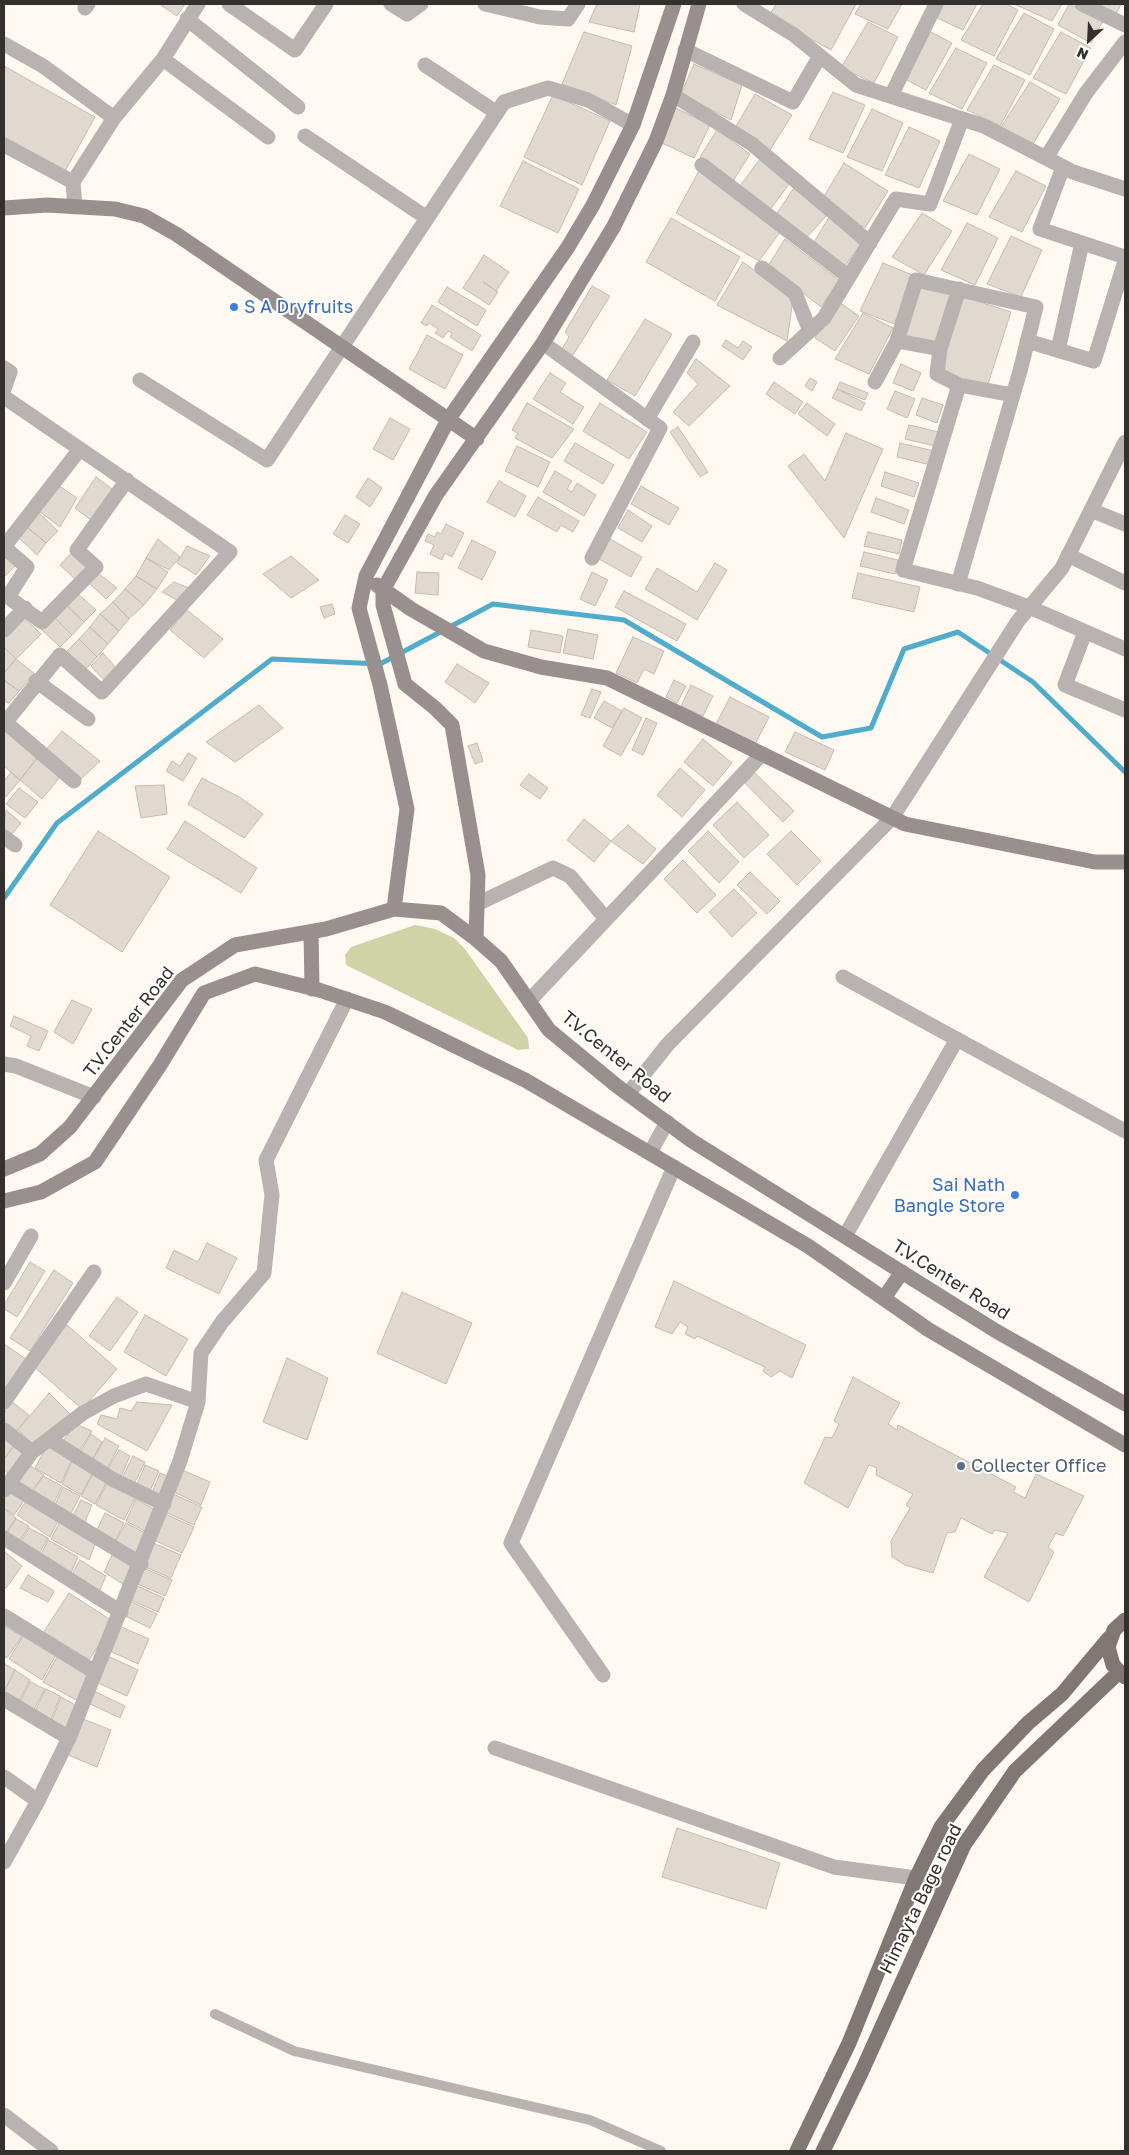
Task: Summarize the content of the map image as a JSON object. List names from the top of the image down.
{
  "streets": {
    "main road": ["Himayta Bage road"],
    "street": ["T.V.Center Road"]
  },
  "places": ["S A Dryfruits", "Sai Nath Bangle Store", "Collecter Office"],
  "north": "bottom left"
}
